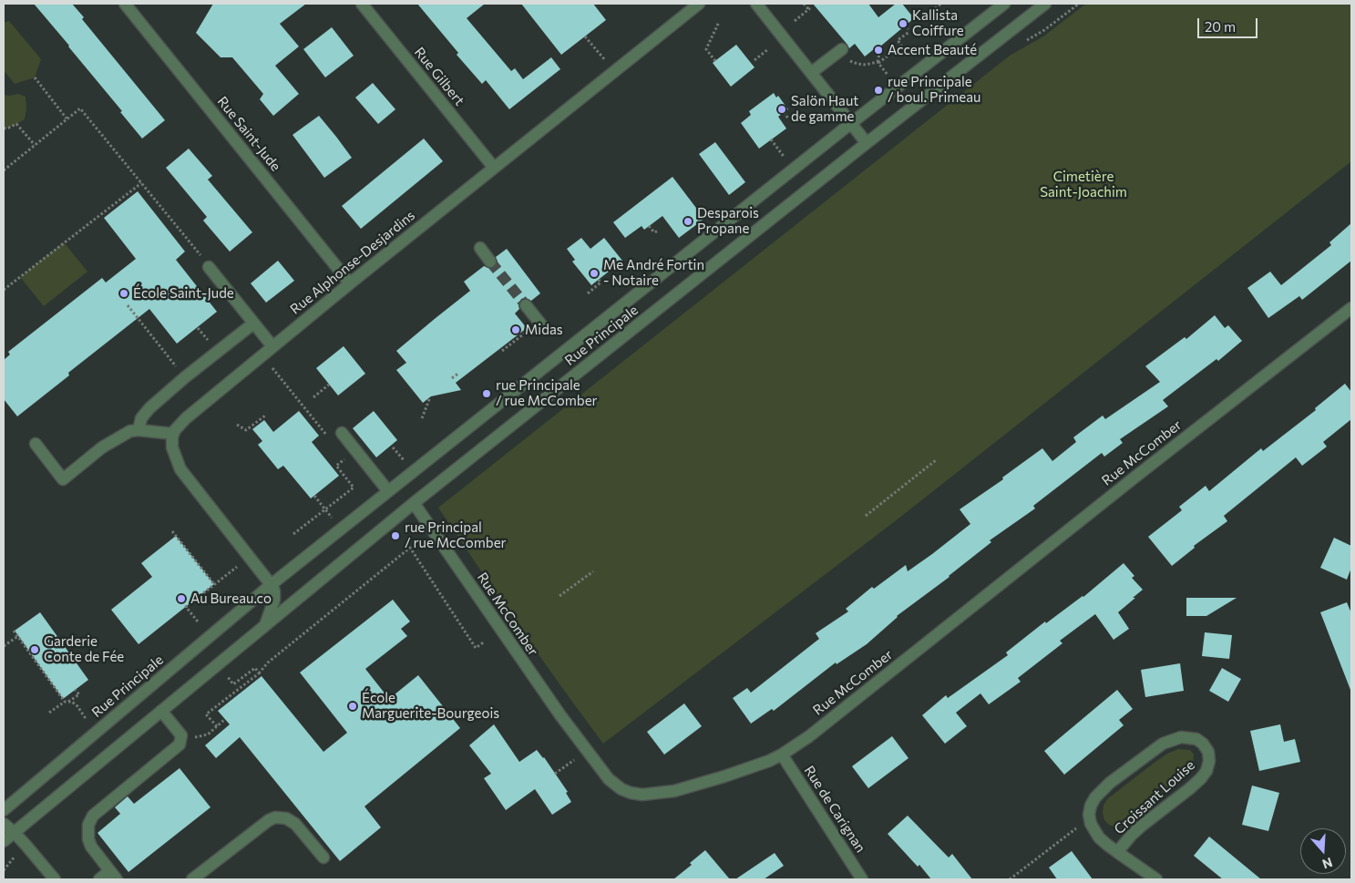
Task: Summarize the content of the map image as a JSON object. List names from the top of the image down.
{
  "streets": {
    "street": [
      "Rue Gilbert",
      "Rue Saint-Jude",
      "Rue Alphonse-Desjardins",
      "Rue Principale",
      "Rue McComber",
      "Croissant Louise",
      "Rue de Carignan"
    ]
  },
  "crossings": [
    ["Rue Gilbert", "Rue Alphonse-Desjardins"],
    ["Rue Saint-Jude", "Rue Alphonse-Desjardins"],
    ["Rue Principale", "Rue McComber"],
    ["Rue McComber", "Rue de Carignan"]
  ],
  "parks": ["Cimetière Saint-Joachim"],
  "places": [
    "Kallista Coiffure",
    "Accent Beauté",
    "rue Principale / boul. Primeau",
    "Salön Haut de gamme",
    "Desparois Propane",
    "Me André Fortin - Notaire",
    "École Saint-Jude",
    "Midas",
    "rue Principale / rue McComber",
    "rue Principal / rue McComber",
    "Au Bureau.co",
    "Garderie Conte de Fée",
    "École Marguerite-Bourgeois"
  ],
  "scale_bar": "20 m",
  "north": "bottom"
}
